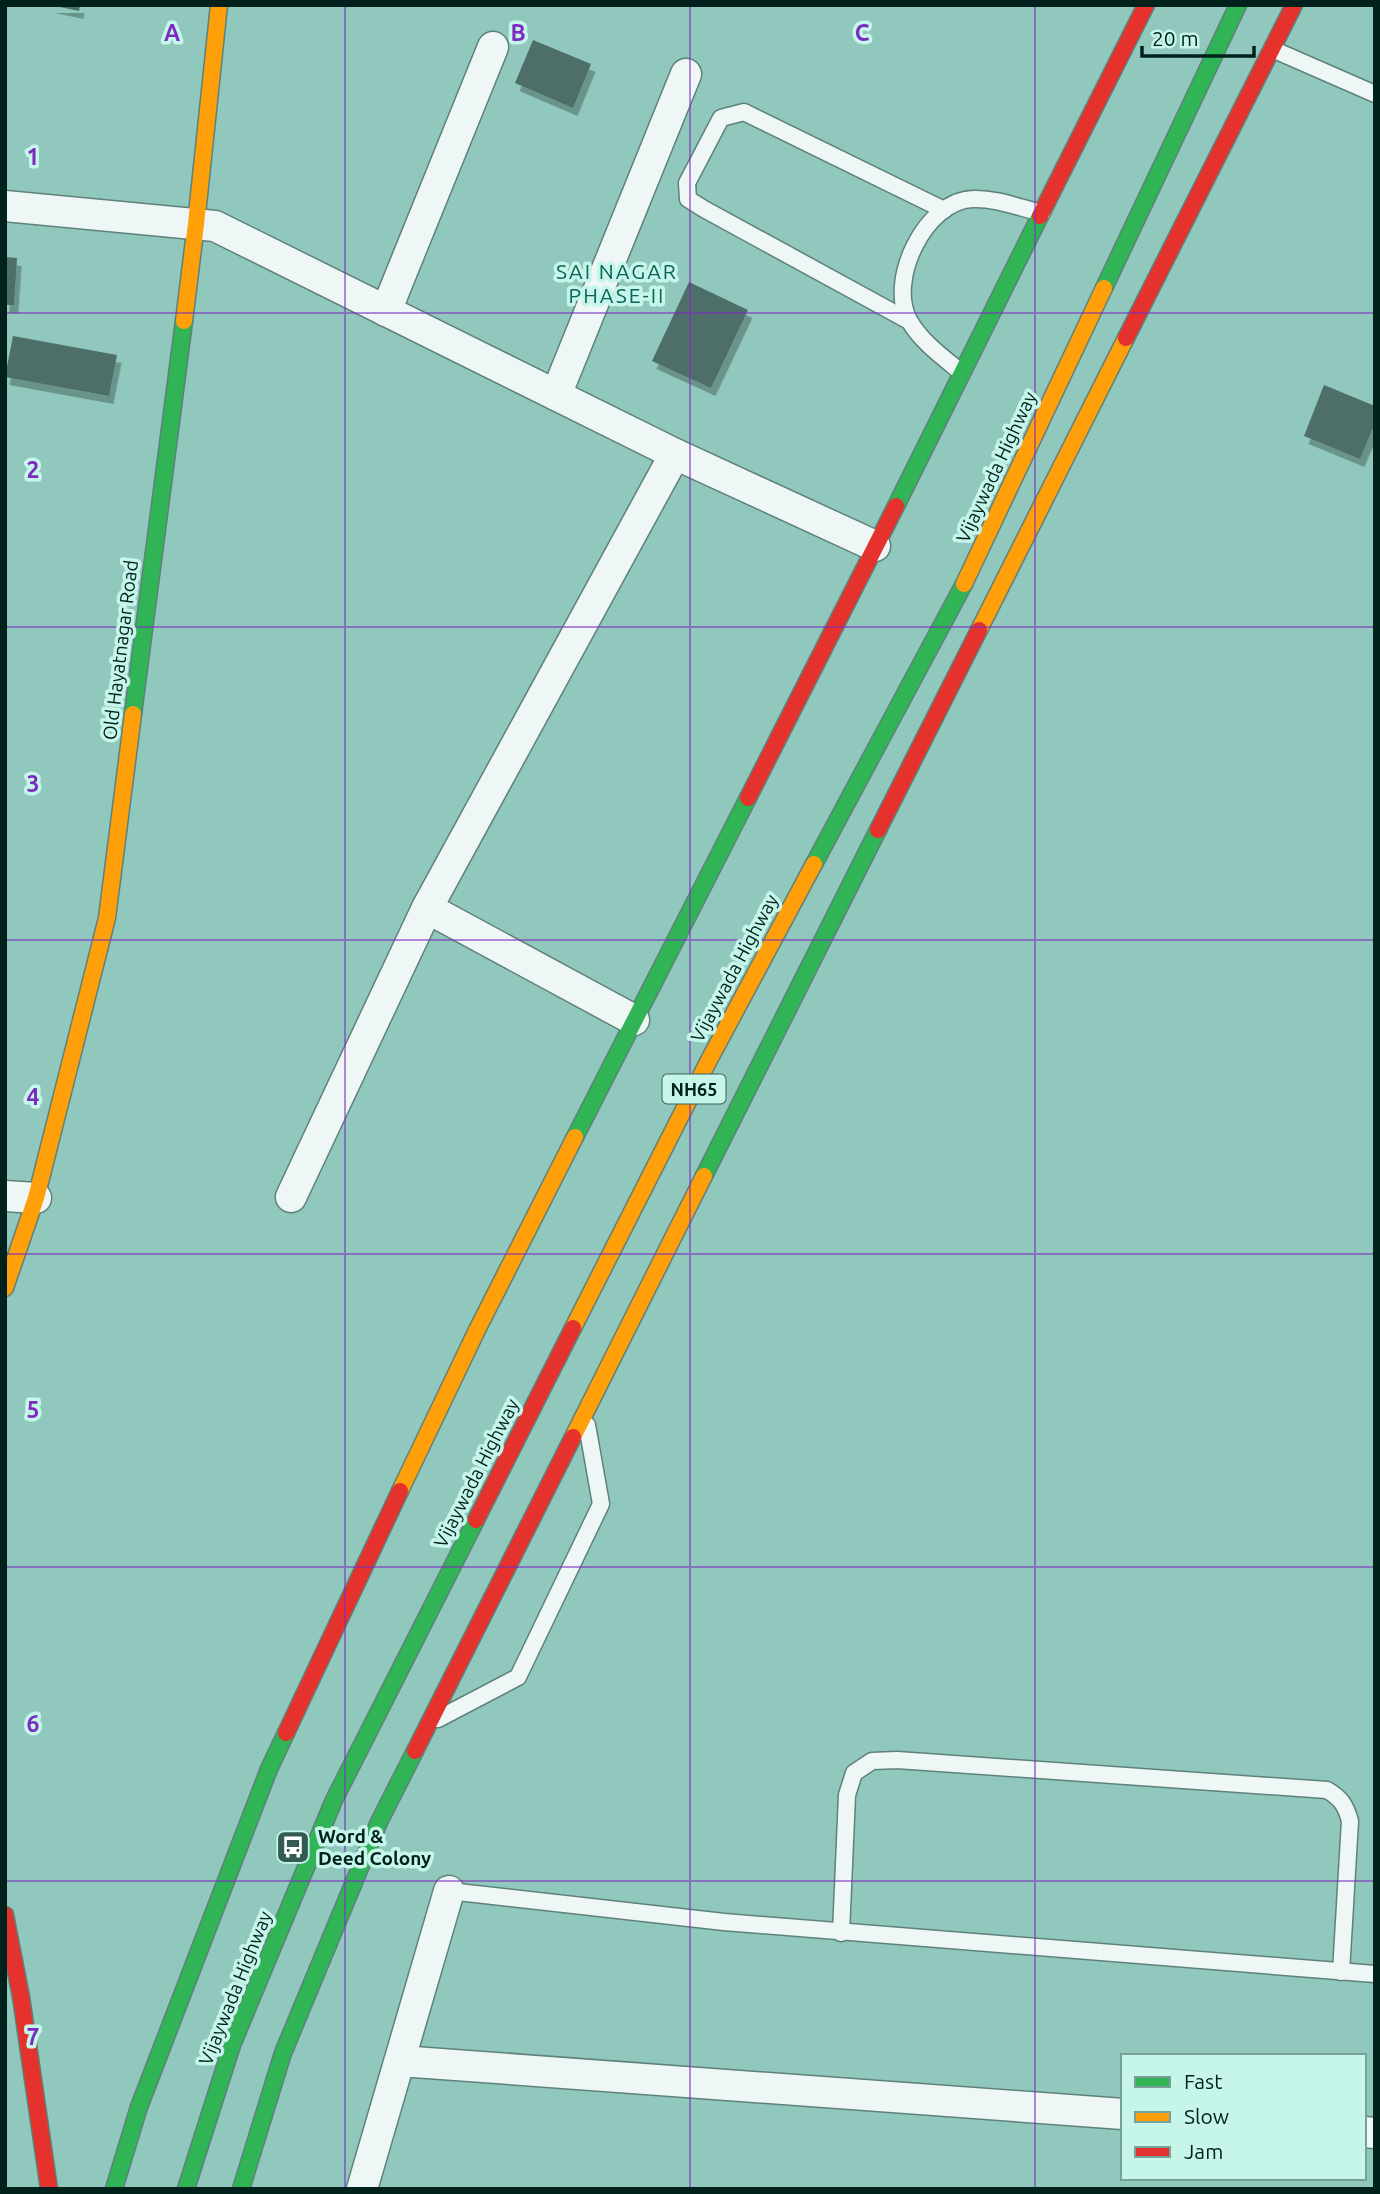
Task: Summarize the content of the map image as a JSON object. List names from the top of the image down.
{
  "streets": {
    "main road": ["Vijaywada Highway", "Old Hayatnagar Road", "NH65"]
  },
  "districts": ["SAI NAGAR PHASE-II"],
  "places": {
    "bus stop": ["Word & Deed Colony"]
  },
  "legend": ["Fast", "Slow", "Jam"],
  "scale_bar": "20 m",
  "grid": {
    "columns": ["A", "B", "C"],
    "rows": [
      "1",
      "2",
      "3",
      "4",
      "5",
      "6",
      "7"
    ]
  }
}
